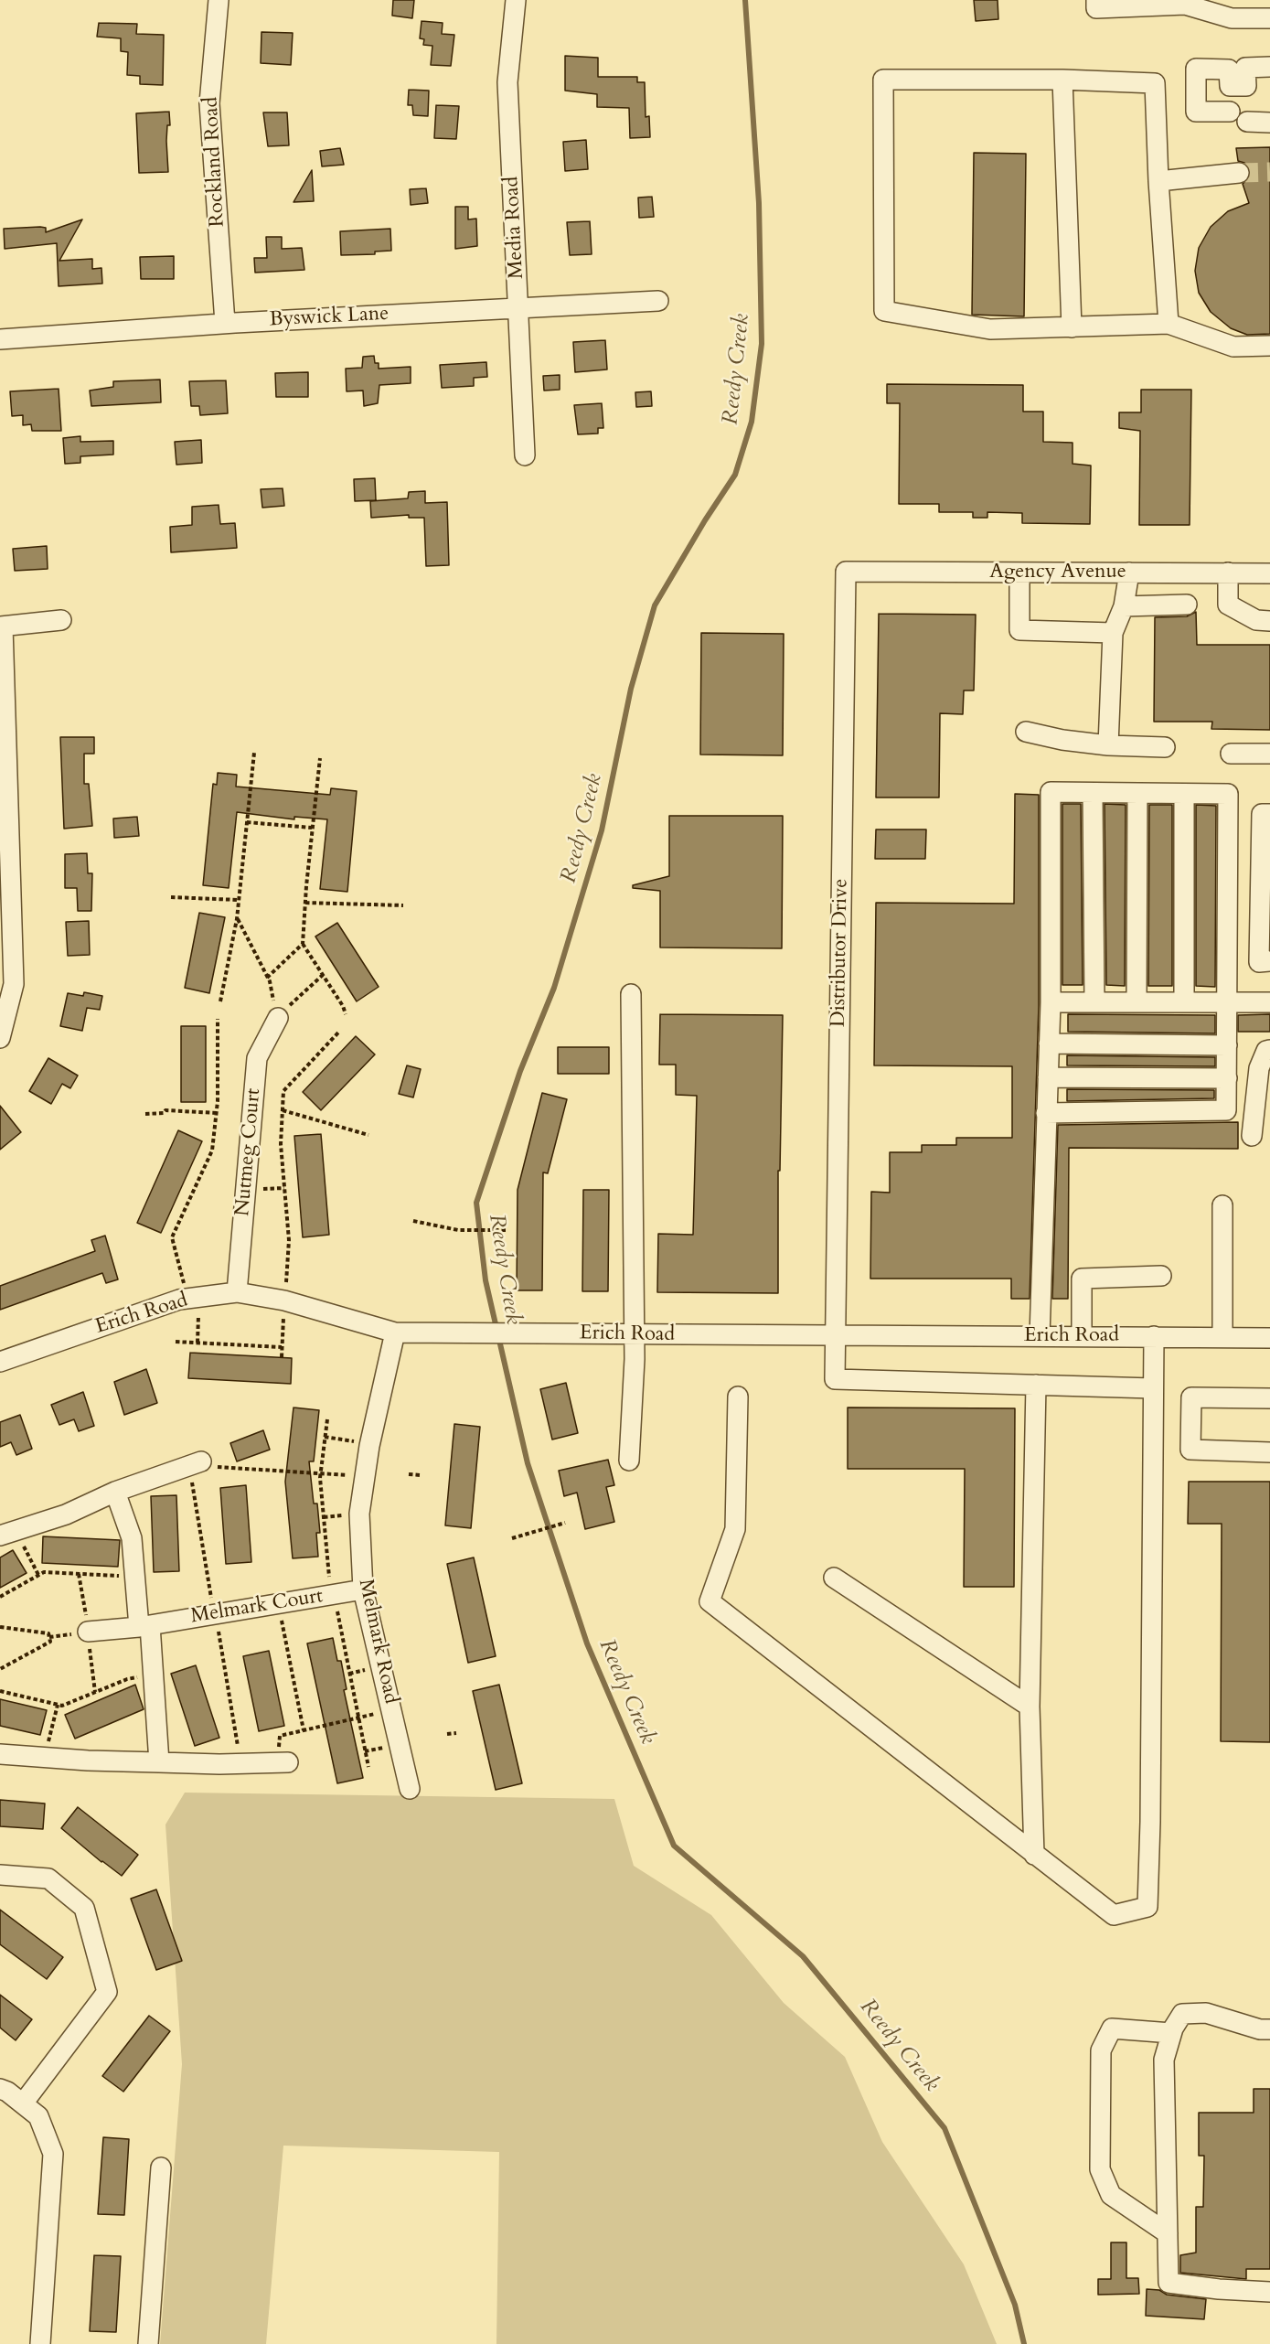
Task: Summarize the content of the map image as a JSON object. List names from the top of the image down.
{
  "streets": {
    "street": [
      "Rockland Road",
      "Media Road",
      "Byswick Lane",
      "Agency Avenue",
      "Distributor Drive",
      "Nutmeg Court",
      "Erich Road",
      "Melmark Court",
      "Melmark Road"
    ]
  },
  "crossings": [
    ["Rockland Road", "Byswick Lane"],
    ["Media Road", "Byswick Lane"],
    ["Agency Avenue", "Distributor Drive"],
    ["Distributor Drive", "Erich Road"],
    ["Nutmeg Court", "Erich Road"],
    ["Erich Road", "Melmark Road"],
    ["Melmark Court", "Melmark Road"]
  ],
  "water": ["Reedy Creek"]
}
